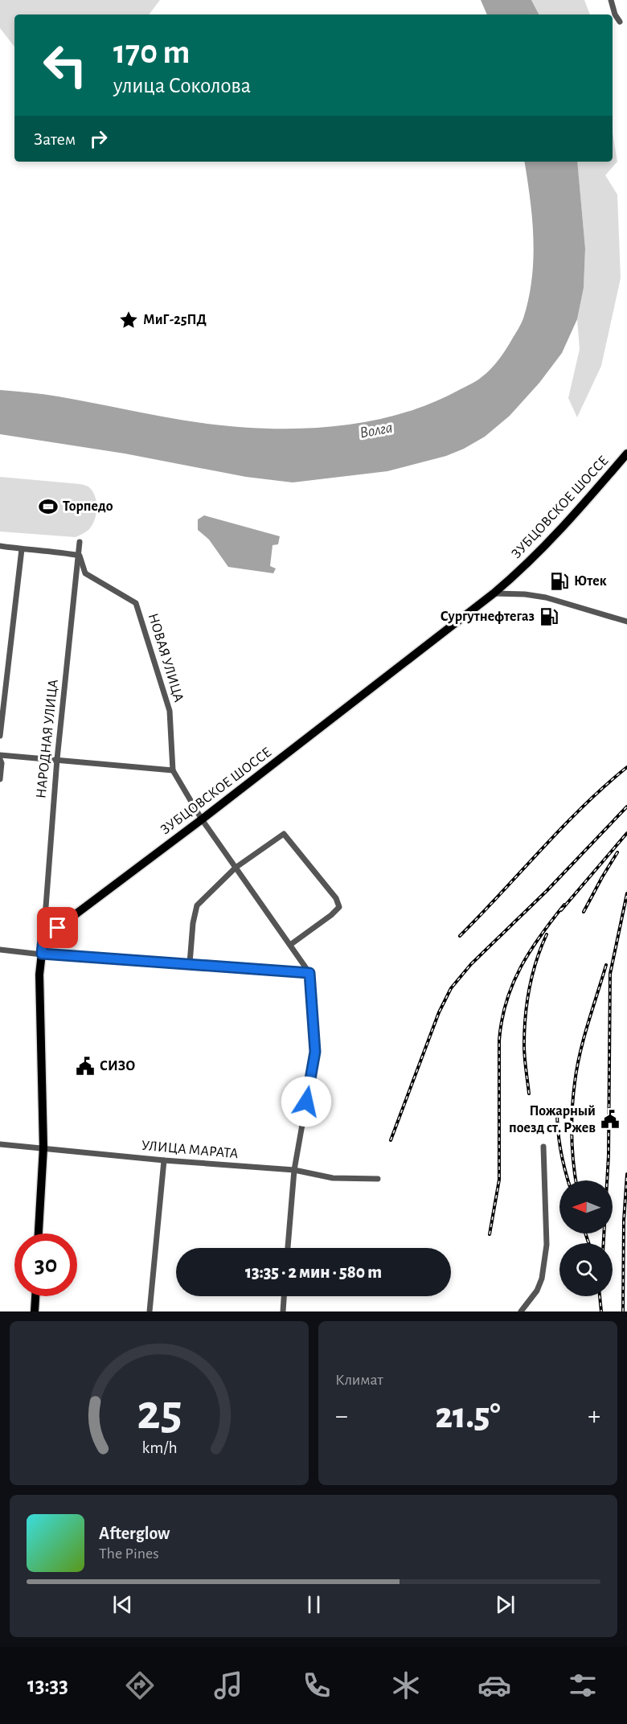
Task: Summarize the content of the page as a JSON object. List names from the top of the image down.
{
  "streets": {
    "main road": ["ЗУБЦОВСКОЕ ШОССЕ"],
    "street": ["НОВАЯ УЛИЦА", "НАРОДНАЯ УЛИЦА", "УЛИЦА МАРАТА"]
  },
  "crossings": [
    ["ЗУБЦОВСКОЕ ШОССЕ", "НОВАЯ УЛИЦА"],
    ["ЗУБЦОВСКОЕ ШОССЕ", "НАРОДНАЯ УЛИЦА"],
    ["НОВАЯ УЛИЦА", "НАРОДНАЯ УЛИЦА"]
  ],
  "water": ["Волга"],
  "places": {
    "place": ["МиГ-25ПД"],
    "sports": ["Торпедо"],
    "fuel station": ["Ютек", "Сургутнефтегаз"],
    "public building": ["СИЗО", "Пожарный поезд ст. Ржев"]
  },
  "north": "left",
  "page": {
    "turn": ["170 m", "улица Соколова"],
    "then": "Затем",
    "limit": "30",
    "trip": "13:35 · 2 мин · 580 m",
    "tile": "Климат",
    "heat": ["−", "21.5°", "+"],
    "song": ["Afterglow", "The Pines"],
    "tabs": "13:33",
    "gauge": ["25", "km/h"]
  }
}
